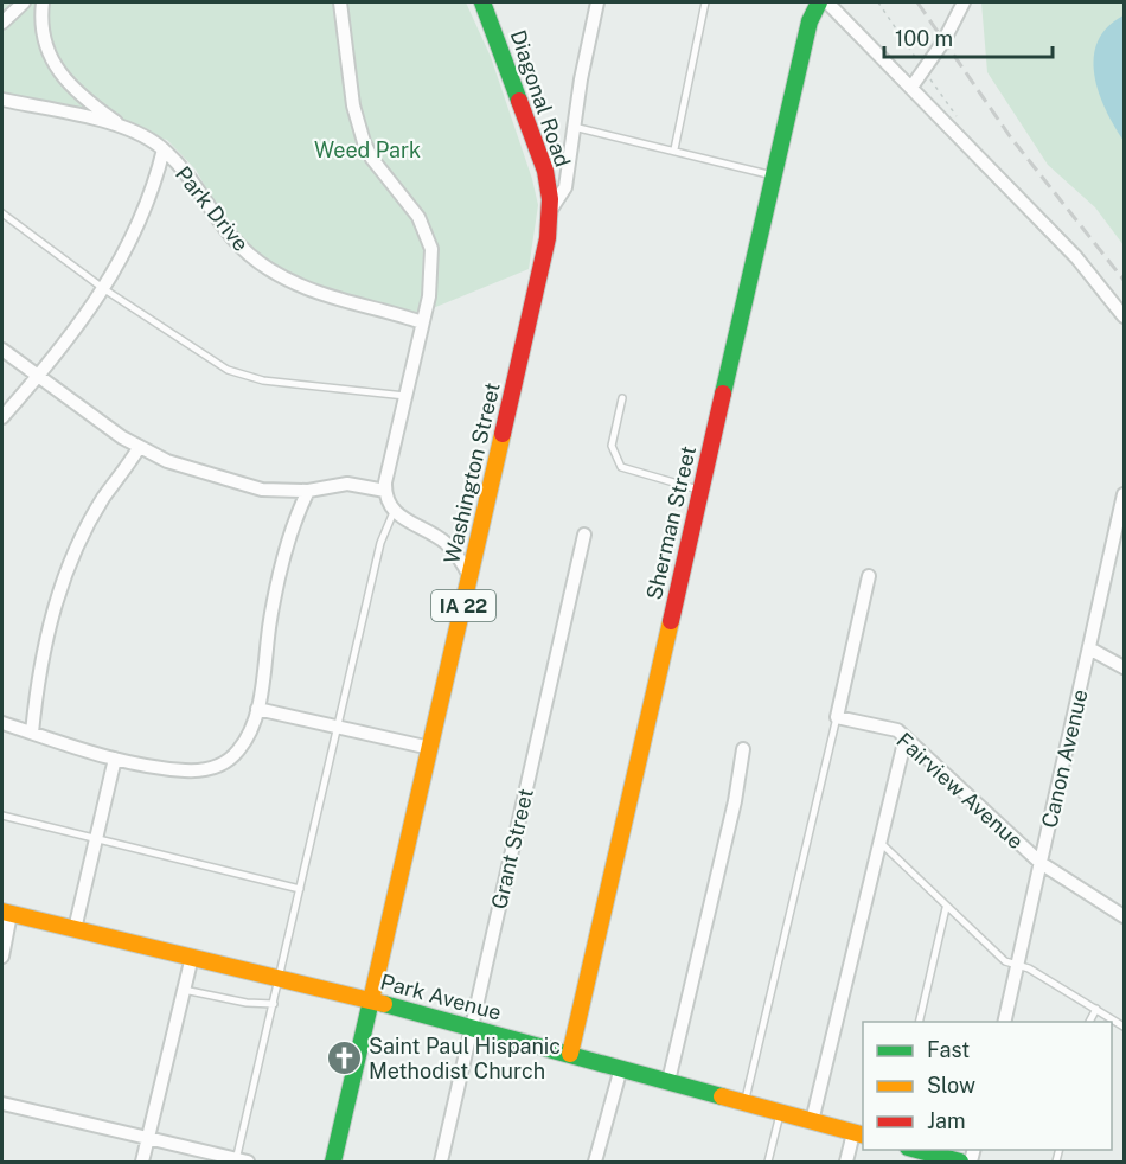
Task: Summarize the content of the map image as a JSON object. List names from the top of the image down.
{
  "streets": {
    "main road": [
      "Diagonal Road",
      "Washington Street",
      "Sherman Street",
      "IA 22",
      "Park Avenue"
    ],
    "street": [
      "Park Drive",
      "Canon Avenue",
      "Fairview Avenue",
      "Grant Street"
    ]
  },
  "crossings": [
    ["Diagonal Road", "Washington Street"],
    ["Washington Street", "Park Avenue"],
    ["Sherman Street", "Park Avenue"],
    ["Canon Avenue", "Fairview Avenue"],
    ["Grant Street", "Park Avenue"]
  ],
  "parks": ["Weed Park"],
  "places": {
    "church": ["Saint Paul Hispanic Methodist Church"]
  },
  "legend": ["Fast", "Slow", "Jam"],
  "scale_bar": "100 m"
}
